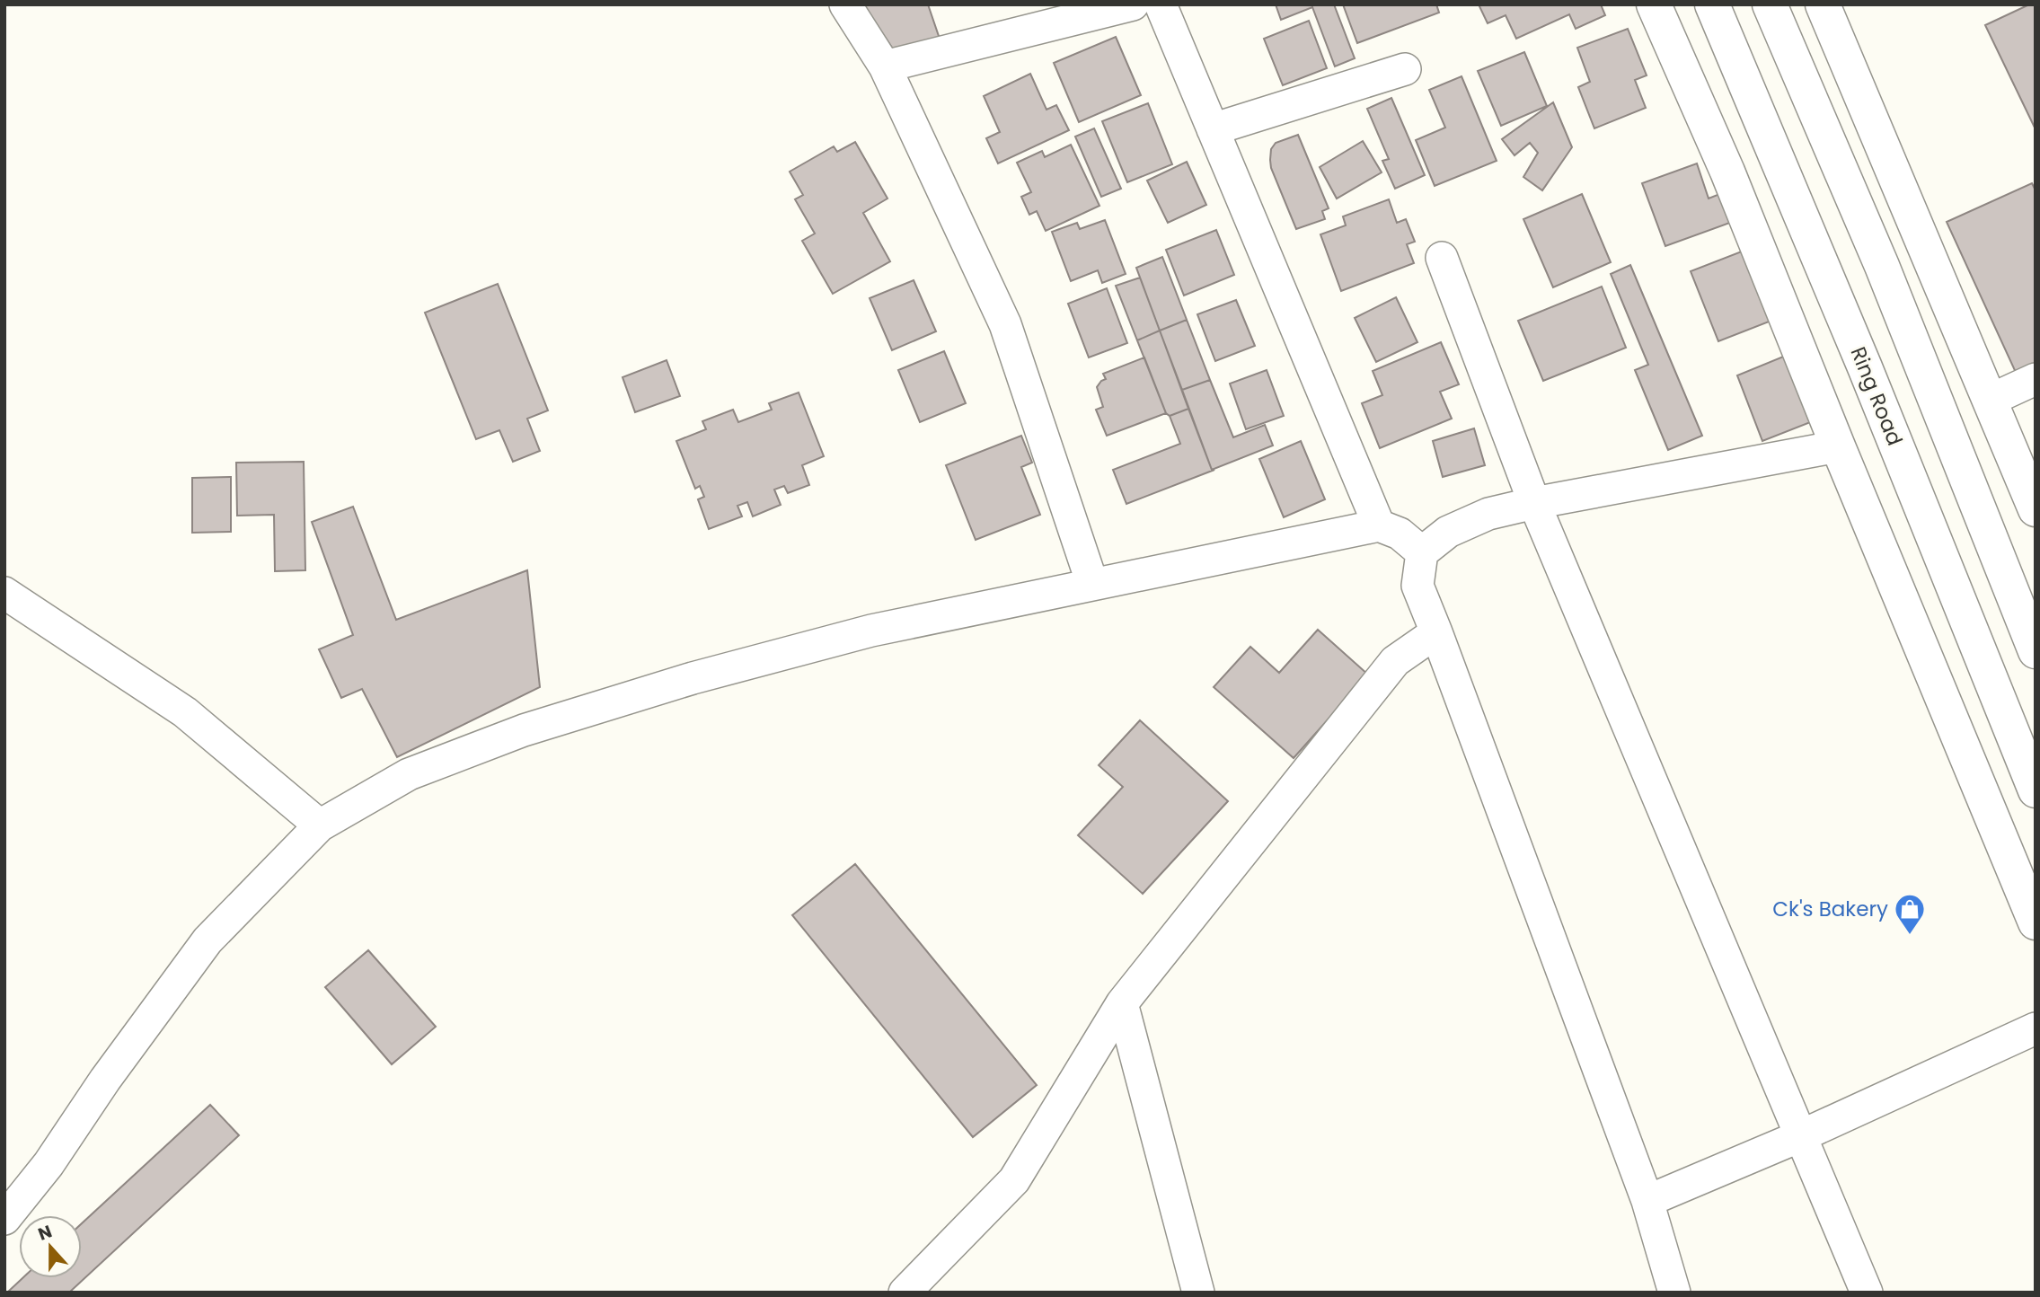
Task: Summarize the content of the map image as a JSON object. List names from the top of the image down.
{
  "streets": {
    "main road": ["Ring Road"]
  },
  "places": {
    "shop": ["Ck's Bakery"]
  },
  "north": "top"
}
